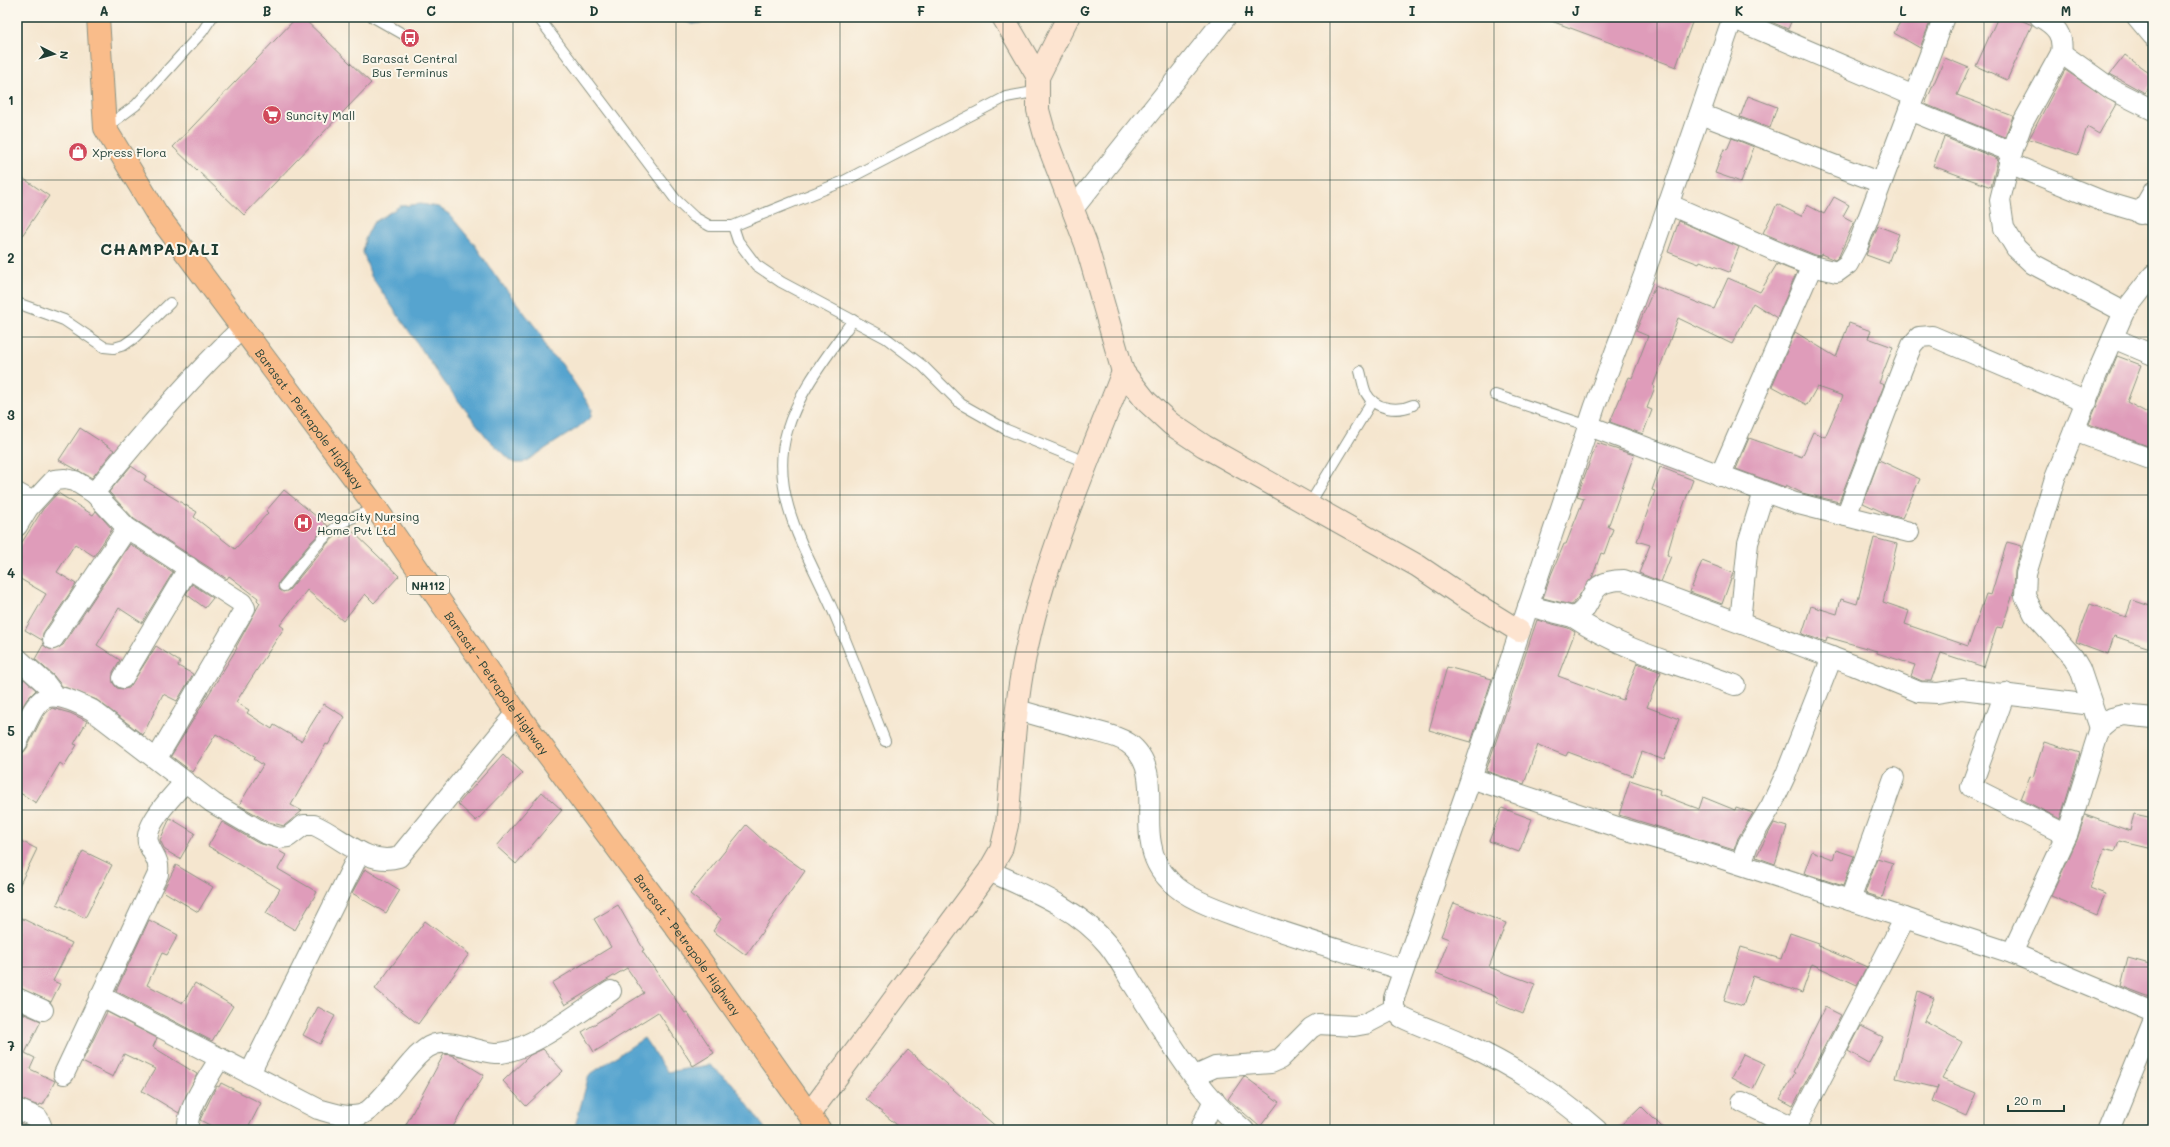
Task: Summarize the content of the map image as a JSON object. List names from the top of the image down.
{
  "streets": {
    "highway": ["Barasat - Petrapole Highway", "NH112"]
  },
  "districts": ["CHAMPADALI"],
  "places": {
    "bus stop": ["Barasat Central Bus Terminus"],
    "supermarket": ["Suncity Mall"],
    "shop": ["Xpress Flora"],
    "hospital": ["Megacity Nursing Home Pvt Ltd"]
  },
  "scale_bar": "20 m",
  "north": "right",
  "grid": {
    "columns": [
      "A",
      "B",
      "C",
      "D",
      "E",
      "F",
      "G",
      "H",
      "I",
      "J",
      "K",
      "L",
      "M"
    ],
    "rows": [
      "1",
      "2",
      "3",
      "4",
      "5",
      "6",
      "7"
    ]
  }
}
